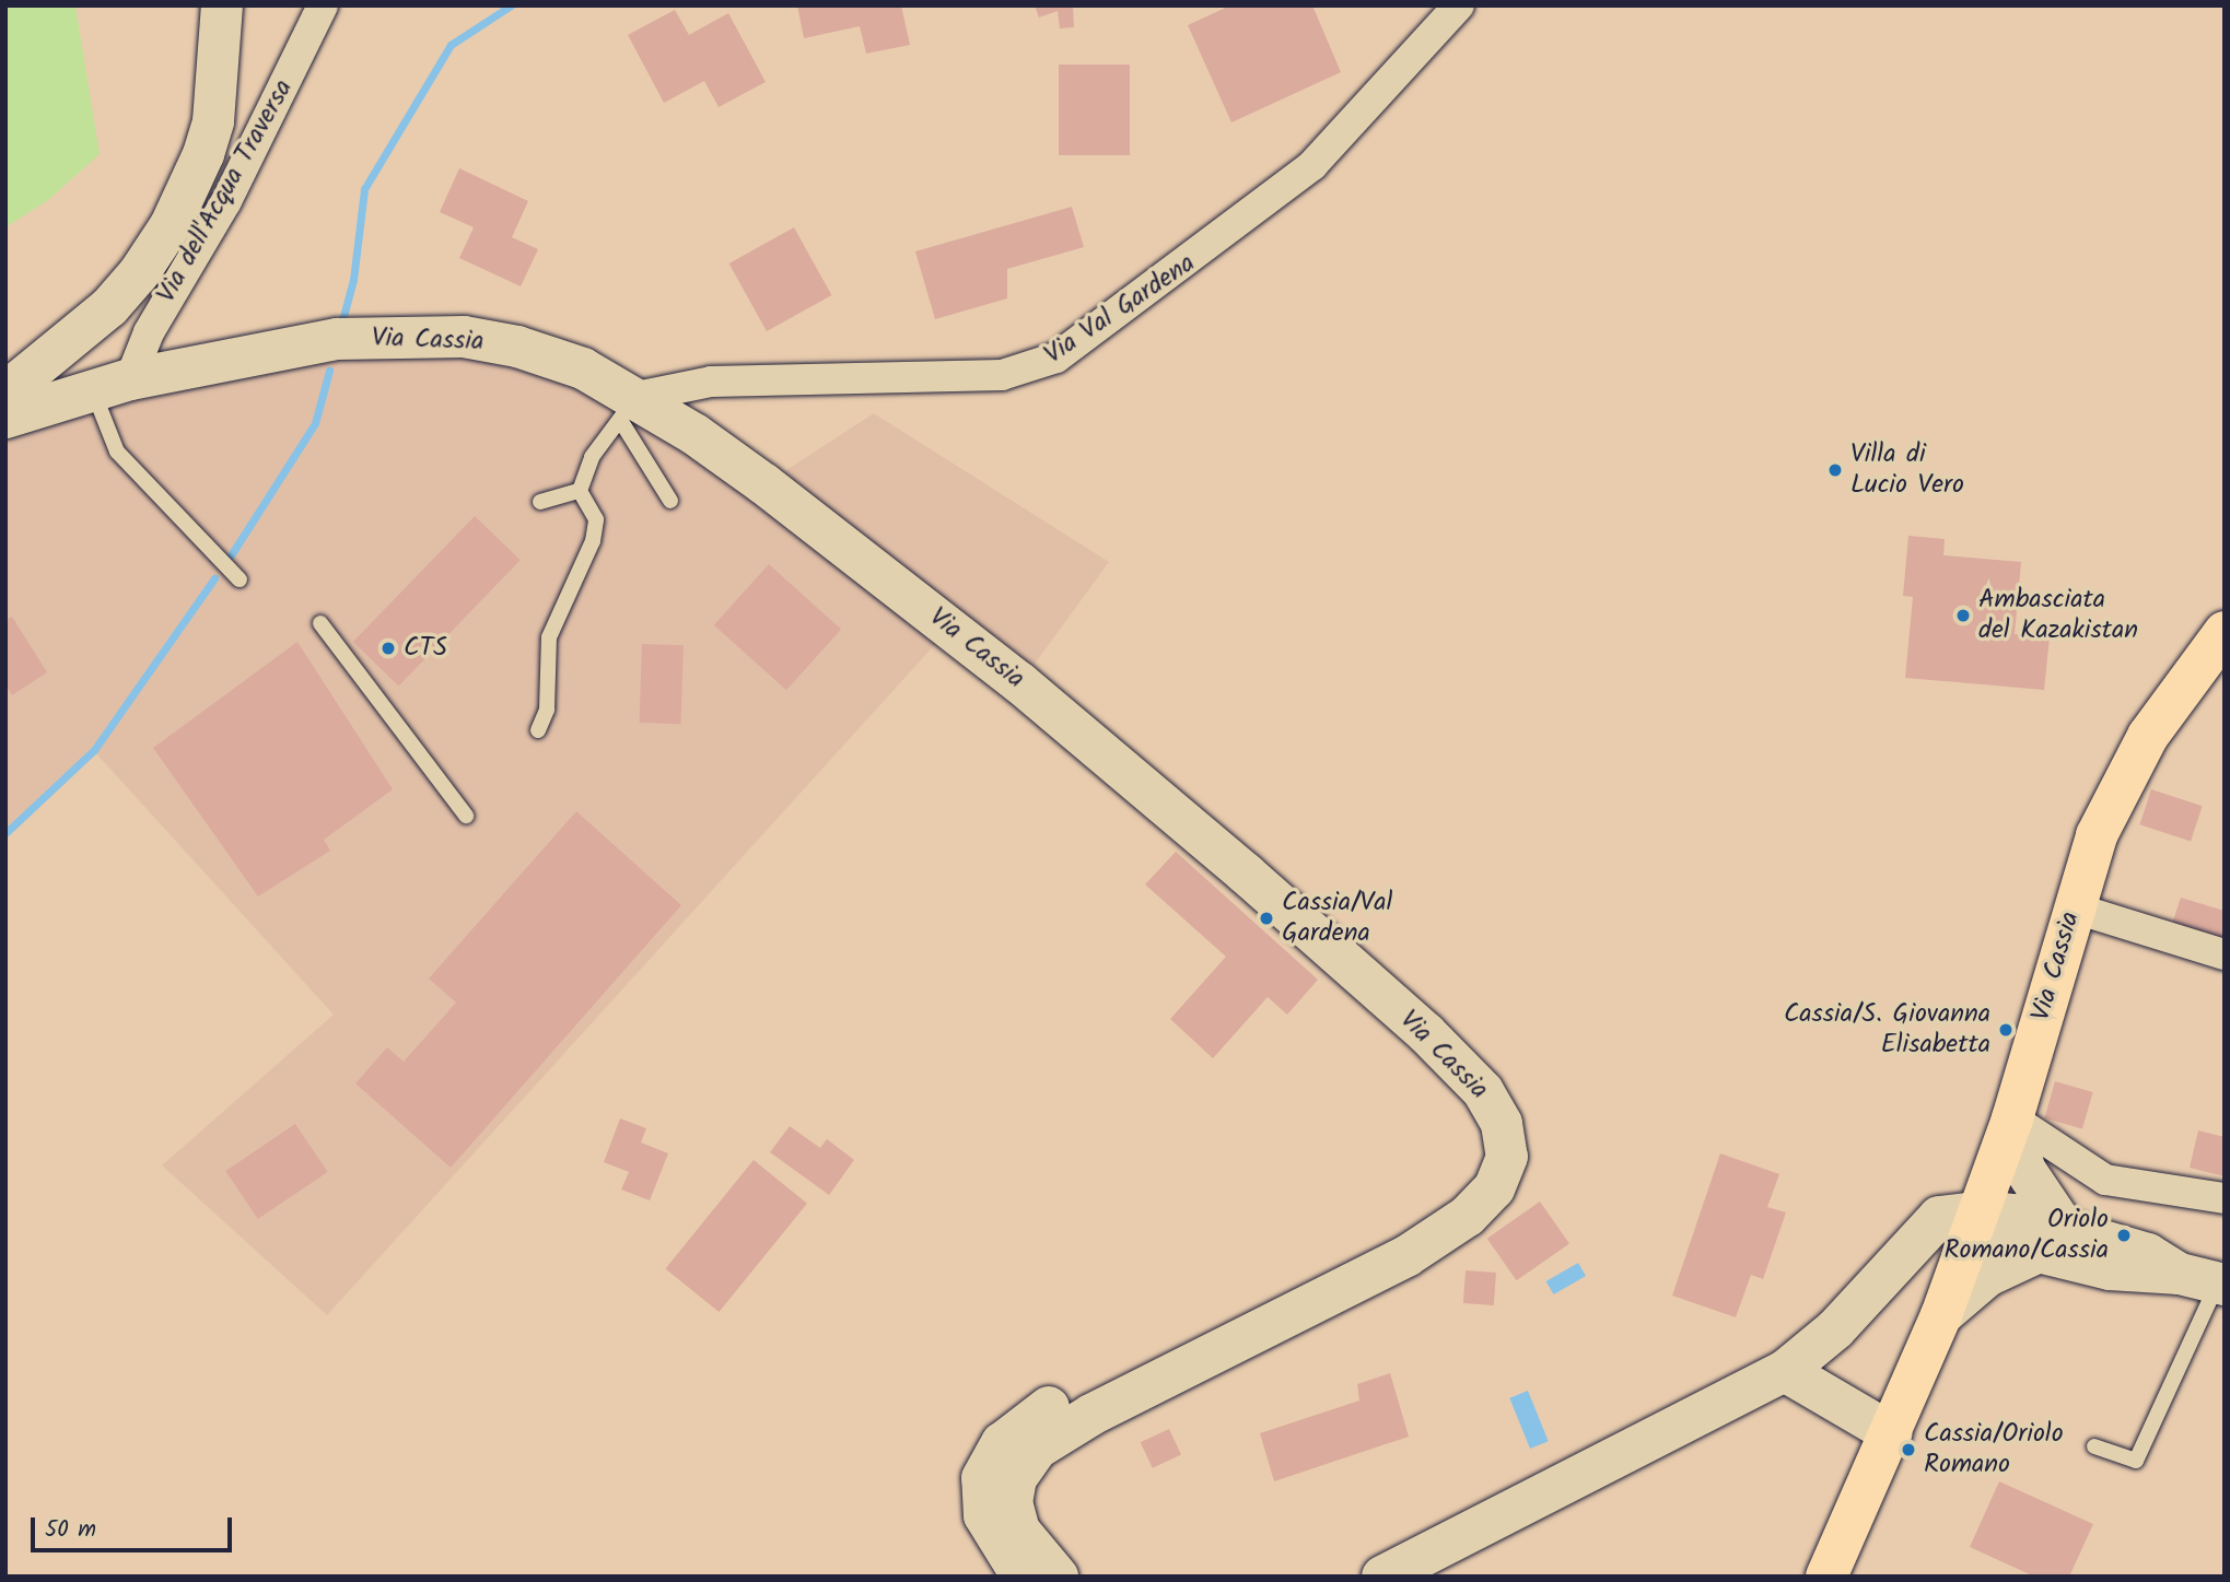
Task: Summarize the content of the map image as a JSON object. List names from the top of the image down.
{
  "streets": {
    "main road": ["Via Cassia"],
    "street": ["Via dell'Acqua Traversa", "Via Val Gardena"]
  },
  "crossings": [
    ["Via dell'Acqua Traversa", "Via Cassia"],
    ["Via Val Gardena", "Via Cassia"]
  ],
  "places": [
    "Villa di Lucio Vero",
    "Ambasciata del Kazakistan",
    "CTS",
    "Cassia/Val Gardena",
    "Cassia/S. Giovanna Elisabetta",
    "Oriolo Romano/Cassia",
    "Cassia/Oriolo Romano"
  ],
  "scale_bar": "50 m"
}
